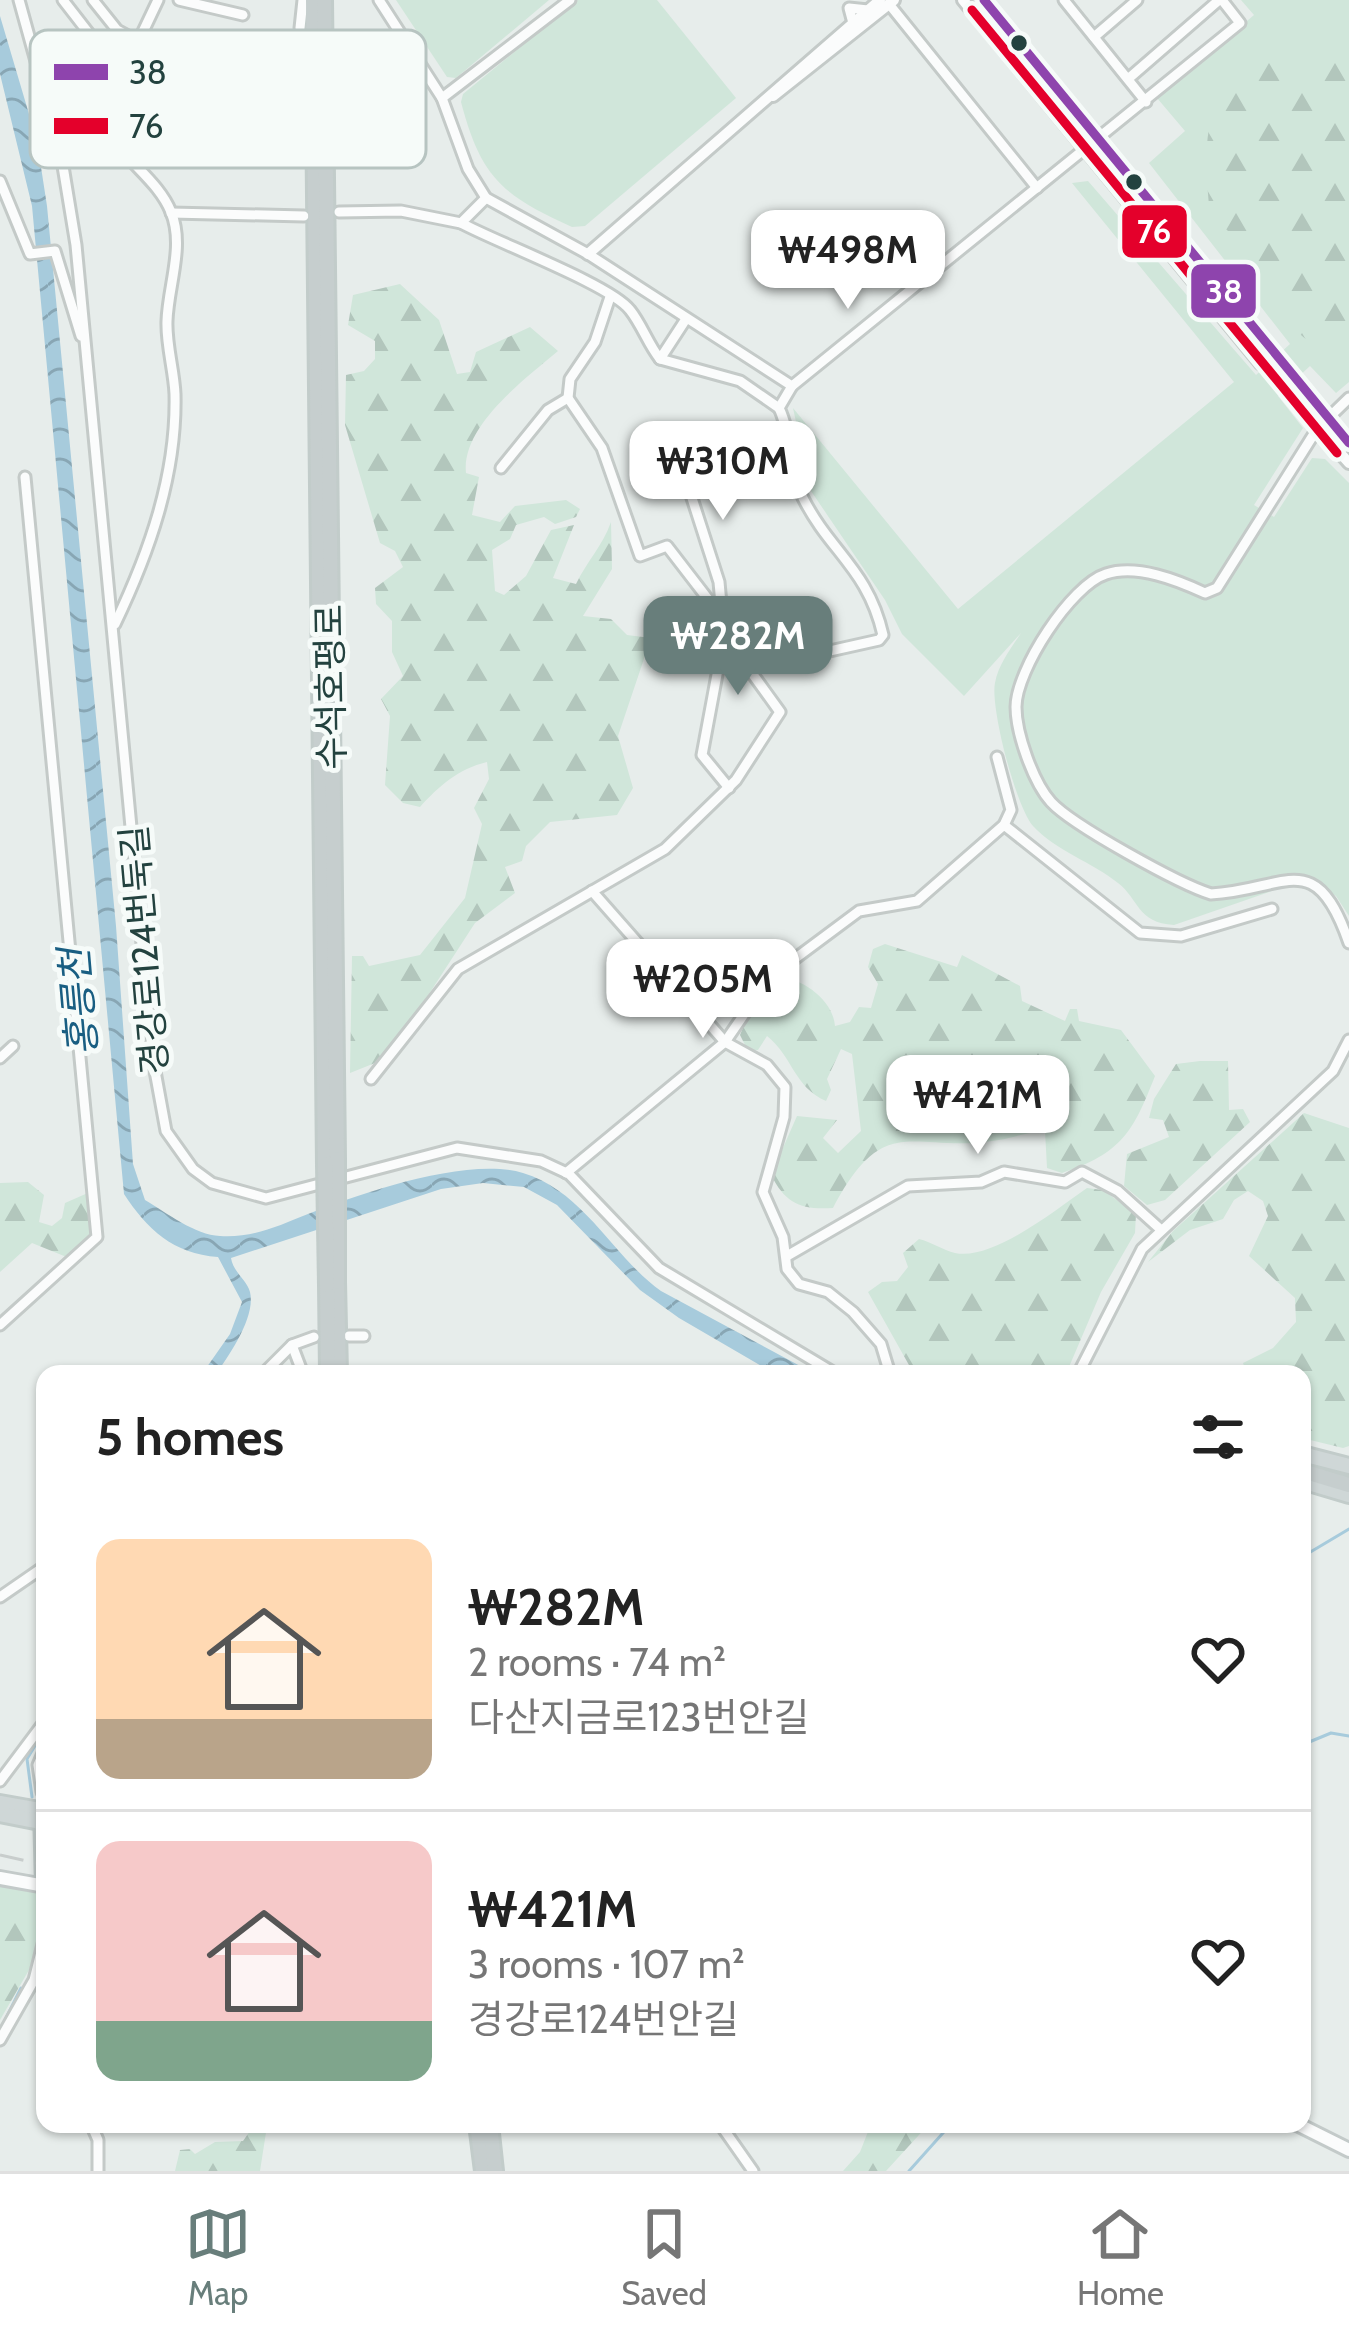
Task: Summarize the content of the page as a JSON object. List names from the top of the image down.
{
  "streets": {
    "highway": ["수석호평로"],
    "street": ["경강로124번둑길"]
  },
  "water": ["홍릉천"],
  "lines": ["transit line 38", "transit line 76"],
  "legend": ["38", "76"],
  "page": {
    "price": [
      "₩498M",
      "₩310M",
      "₩282M",
      "₩205M",
      "₩421M"
    ],
    "heading": "5 homes",
    "list": [
      {
        "name": "₩282M",
        "note": "2 rooms · 74 m² · 다산지금로123번안길"
      },
      {
        "name": "₩421M",
        "note": "3 rooms · 107 m² · 경강로124번안길"
      }
    ],
    "tabs": ["Map", "Saved", "Home"]
  }
}
